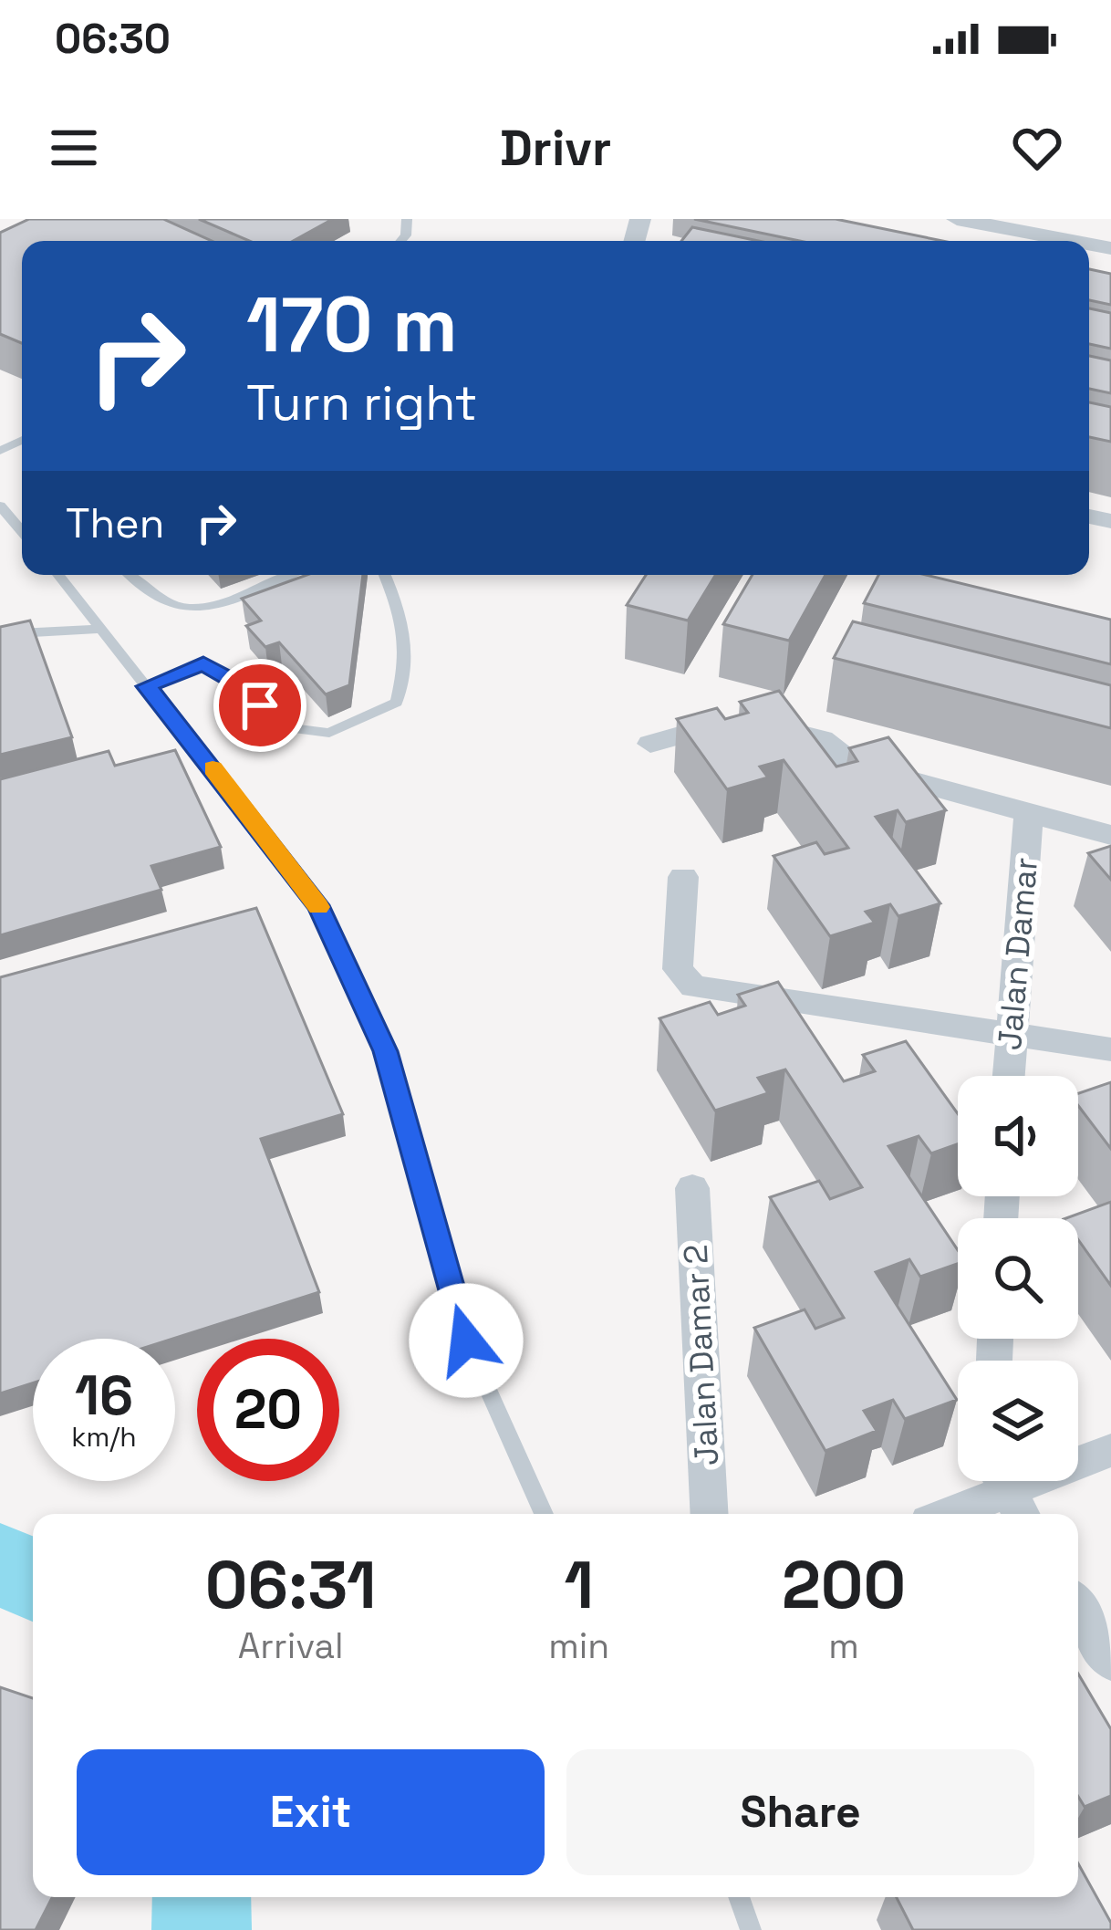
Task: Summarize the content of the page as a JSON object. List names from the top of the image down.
{
  "streets": {
    "street": ["Jalan Damar", "Jalan Damar 2"]
  },
  "page": {
    "status": "06:30",
    "header": "Drivr",
    "turn": ["170 m", "Turn right"],
    "then": "Then",
    "speed": "16 km/h",
    "limit": "20",
    "eta": [
      "06:31",
      "Arrival",
      "1",
      "min",
      "200",
      "m"
    ],
    "buttons": ["Exit", "Share"]
  }
}
